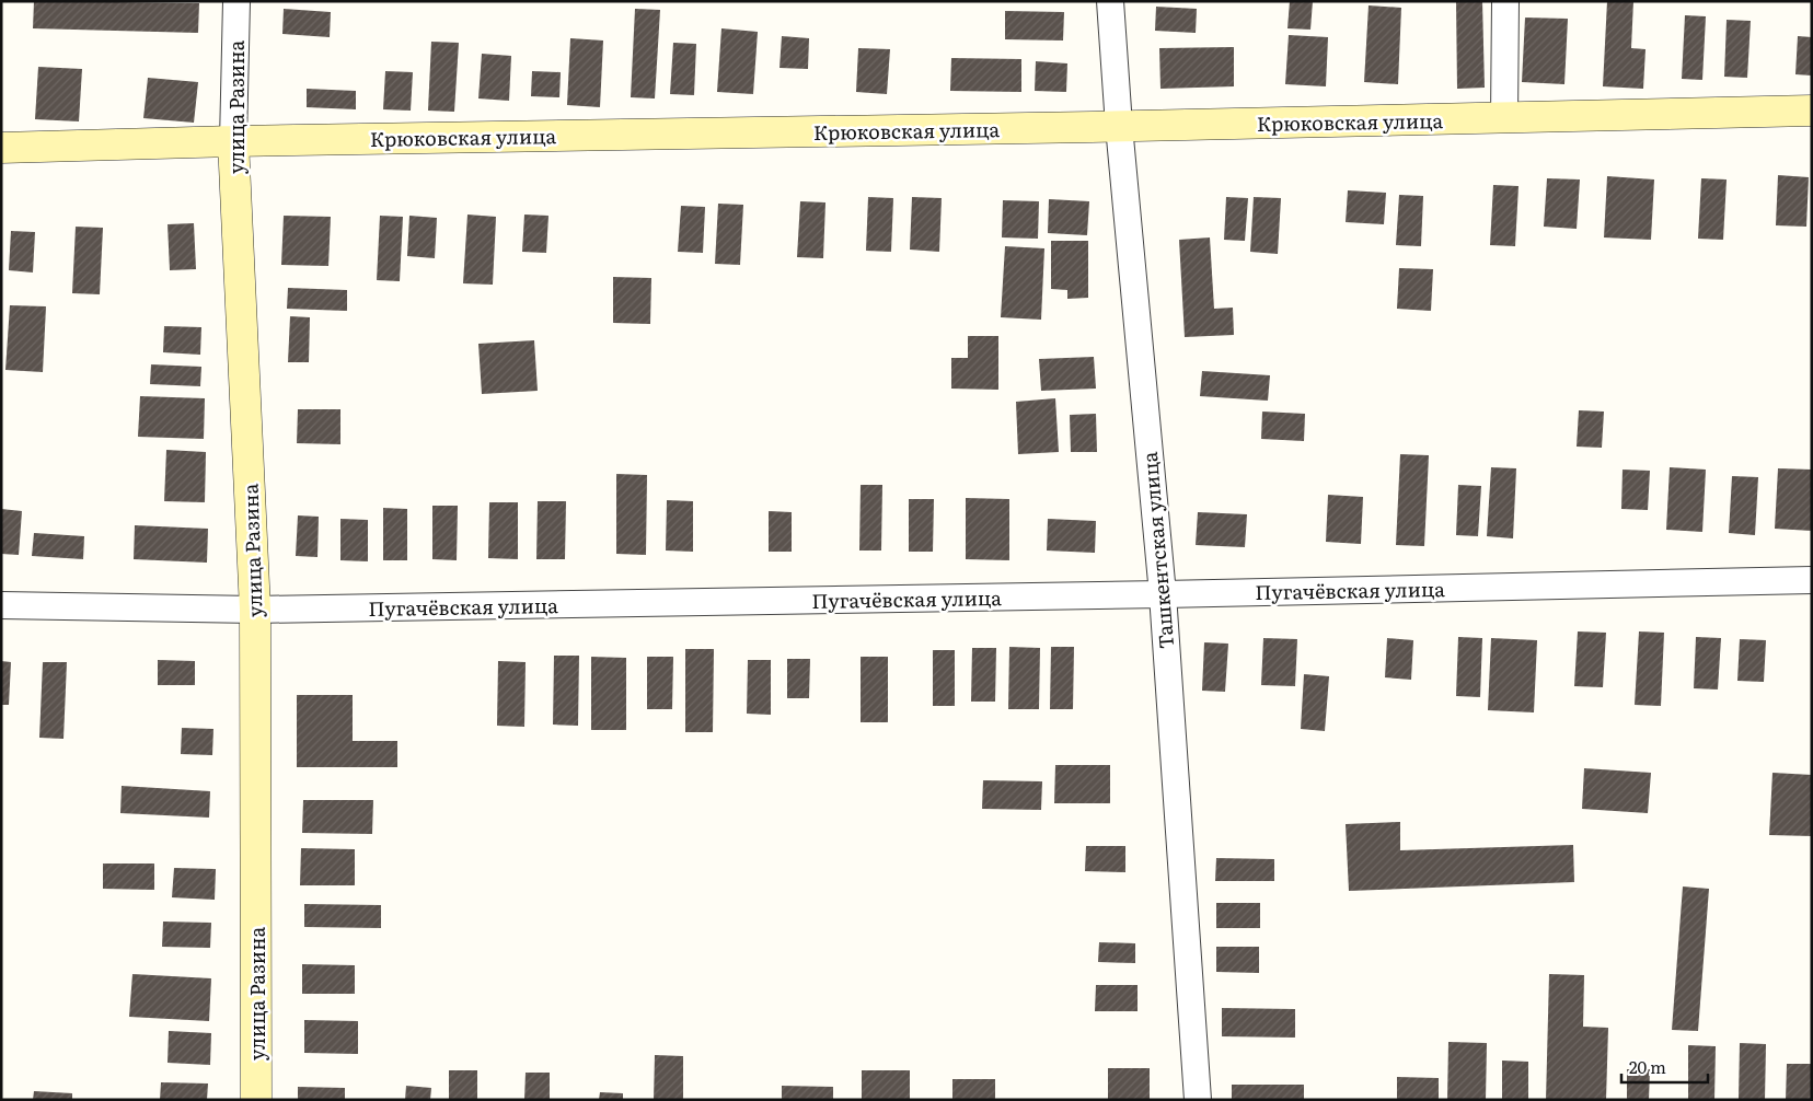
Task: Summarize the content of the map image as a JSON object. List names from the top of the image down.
{
  "streets": {
    "street": [
      "улица Разина",
      "Крюковская улица",
      "Ташкентская улица",
      "Пугачёвская улица"
    ]
  },
  "crossings": [
    ["улица Разина", "Крюковская улица"],
    ["улица Разина", "Пугачёвская улица"],
    ["Крюковская улица", "Ташкентская улица"],
    ["Ташкентская улица", "Пугачёвская улица"]
  ],
  "scale_bar": "20 m"
}
